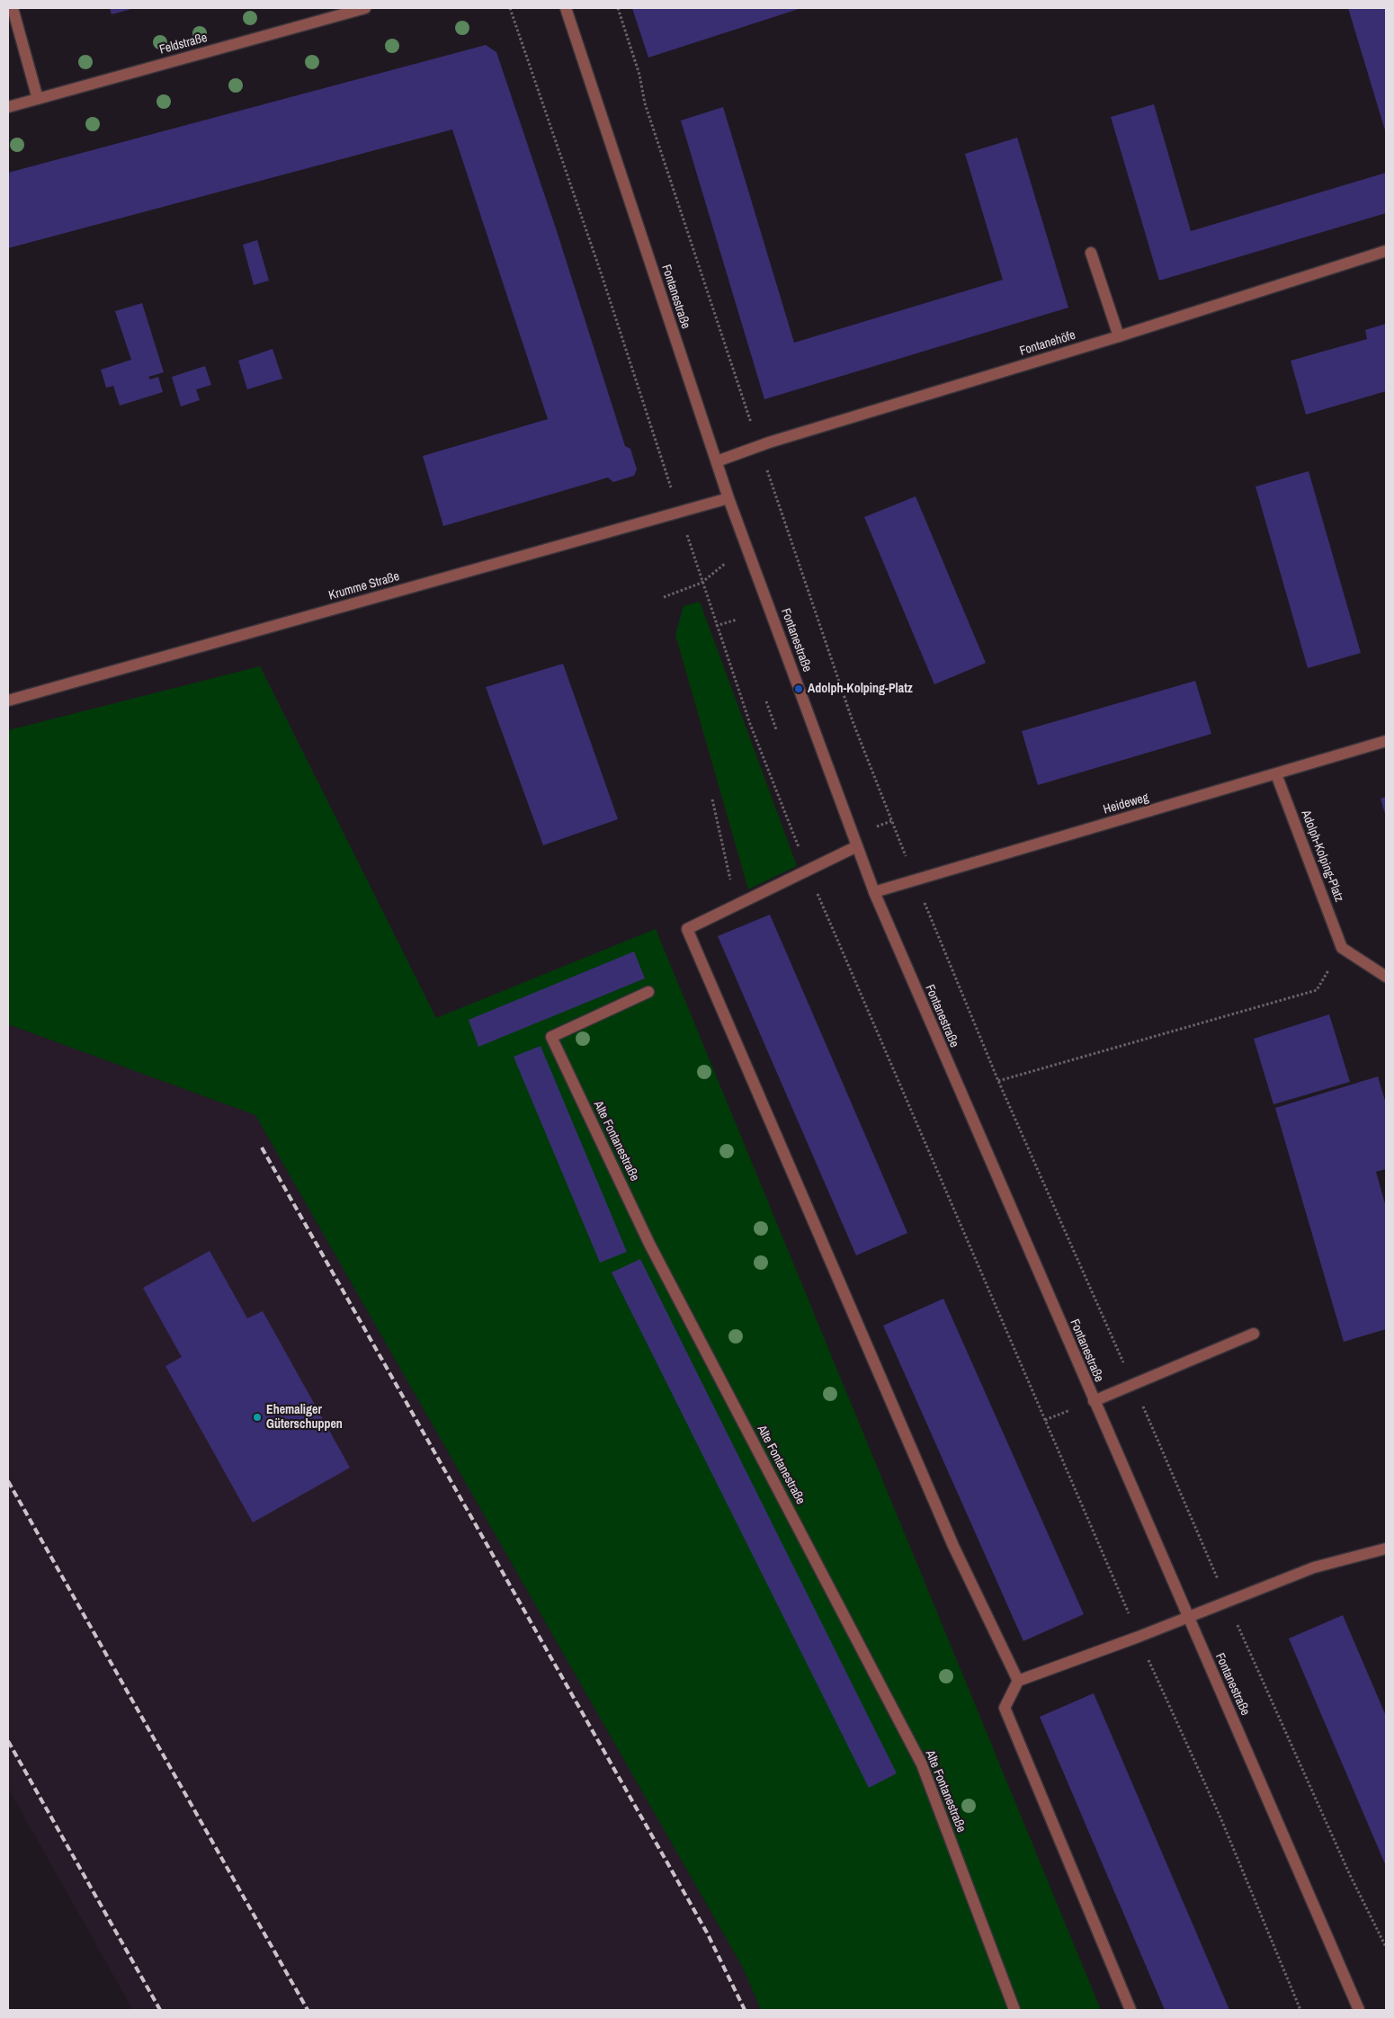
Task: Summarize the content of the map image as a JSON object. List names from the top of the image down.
{
  "streets": {
    "street": [
      "Feldstraße",
      "Fontanestraße",
      "Fontanehöfe",
      "Krumme Straße",
      "Heideweg",
      "Adolph-Kolping-Platz",
      "Alte Fontanestraße"
    ]
  },
  "crossings": [
    ["Fontanestraße", "Fontanehöfe"],
    ["Fontanestraße", "Krumme Straße"],
    ["Fontanestraße", "Heideweg"],
    ["Heideweg", "Adolph-Kolping-Platz"]
  ],
  "places": ["Adolph-Kolping-Platz", "Ehemaliger Güterschuppen"]
}
